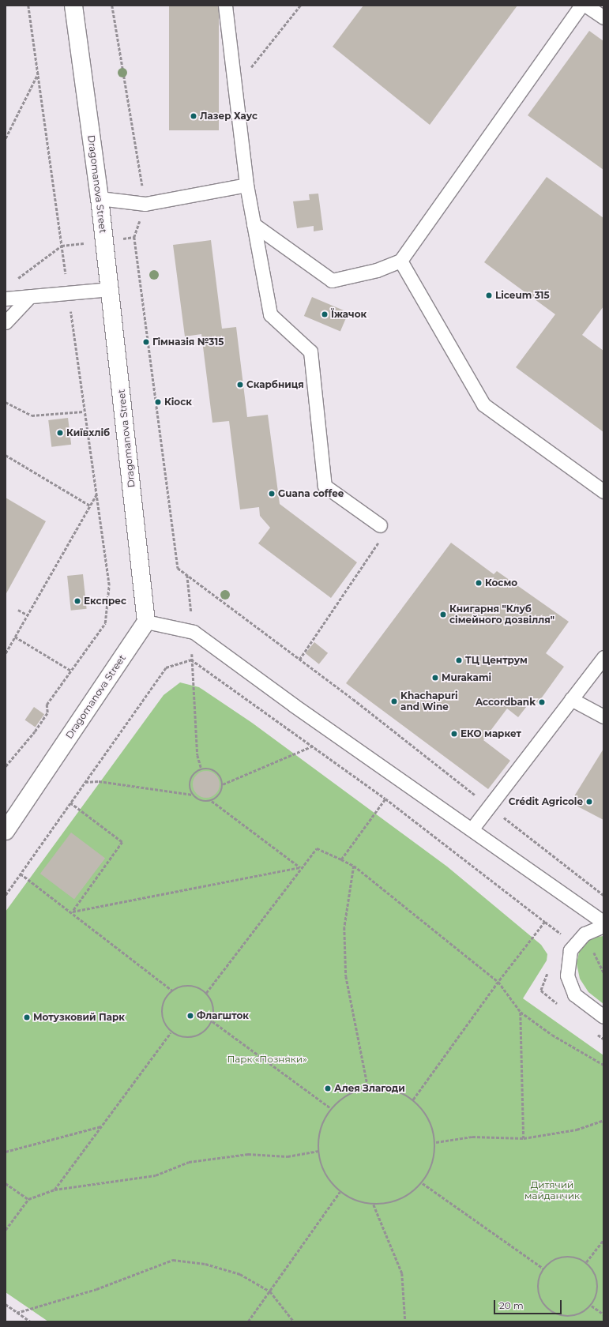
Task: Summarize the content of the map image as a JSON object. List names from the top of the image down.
{
  "streets": {
    "street": ["Dragomanova Street"]
  },
  "parks": ["Парк «Позняки»", "Дитячий майданчик"],
  "places": [
    "Лазер Хаус",
    "Liceum 315",
    "Їжачок",
    "Гімназія №315",
    "Скарбниця",
    "Кіоск",
    "Київхліб",
    "Guana coffee",
    "Космо",
    "Експрес",
    "Книгарня \"Клуб сімейного дозвілля\"",
    "ТЦ Центрум",
    "Murakami",
    "Khachapuri and Wine",
    "Accordbank",
    "ЕКО маркет",
    "Crédit Agricole",
    "Флагшток",
    "Мотузковий Парк",
    "Алея Злагоди"
  ],
  "scale_bar": "20 m"
}
